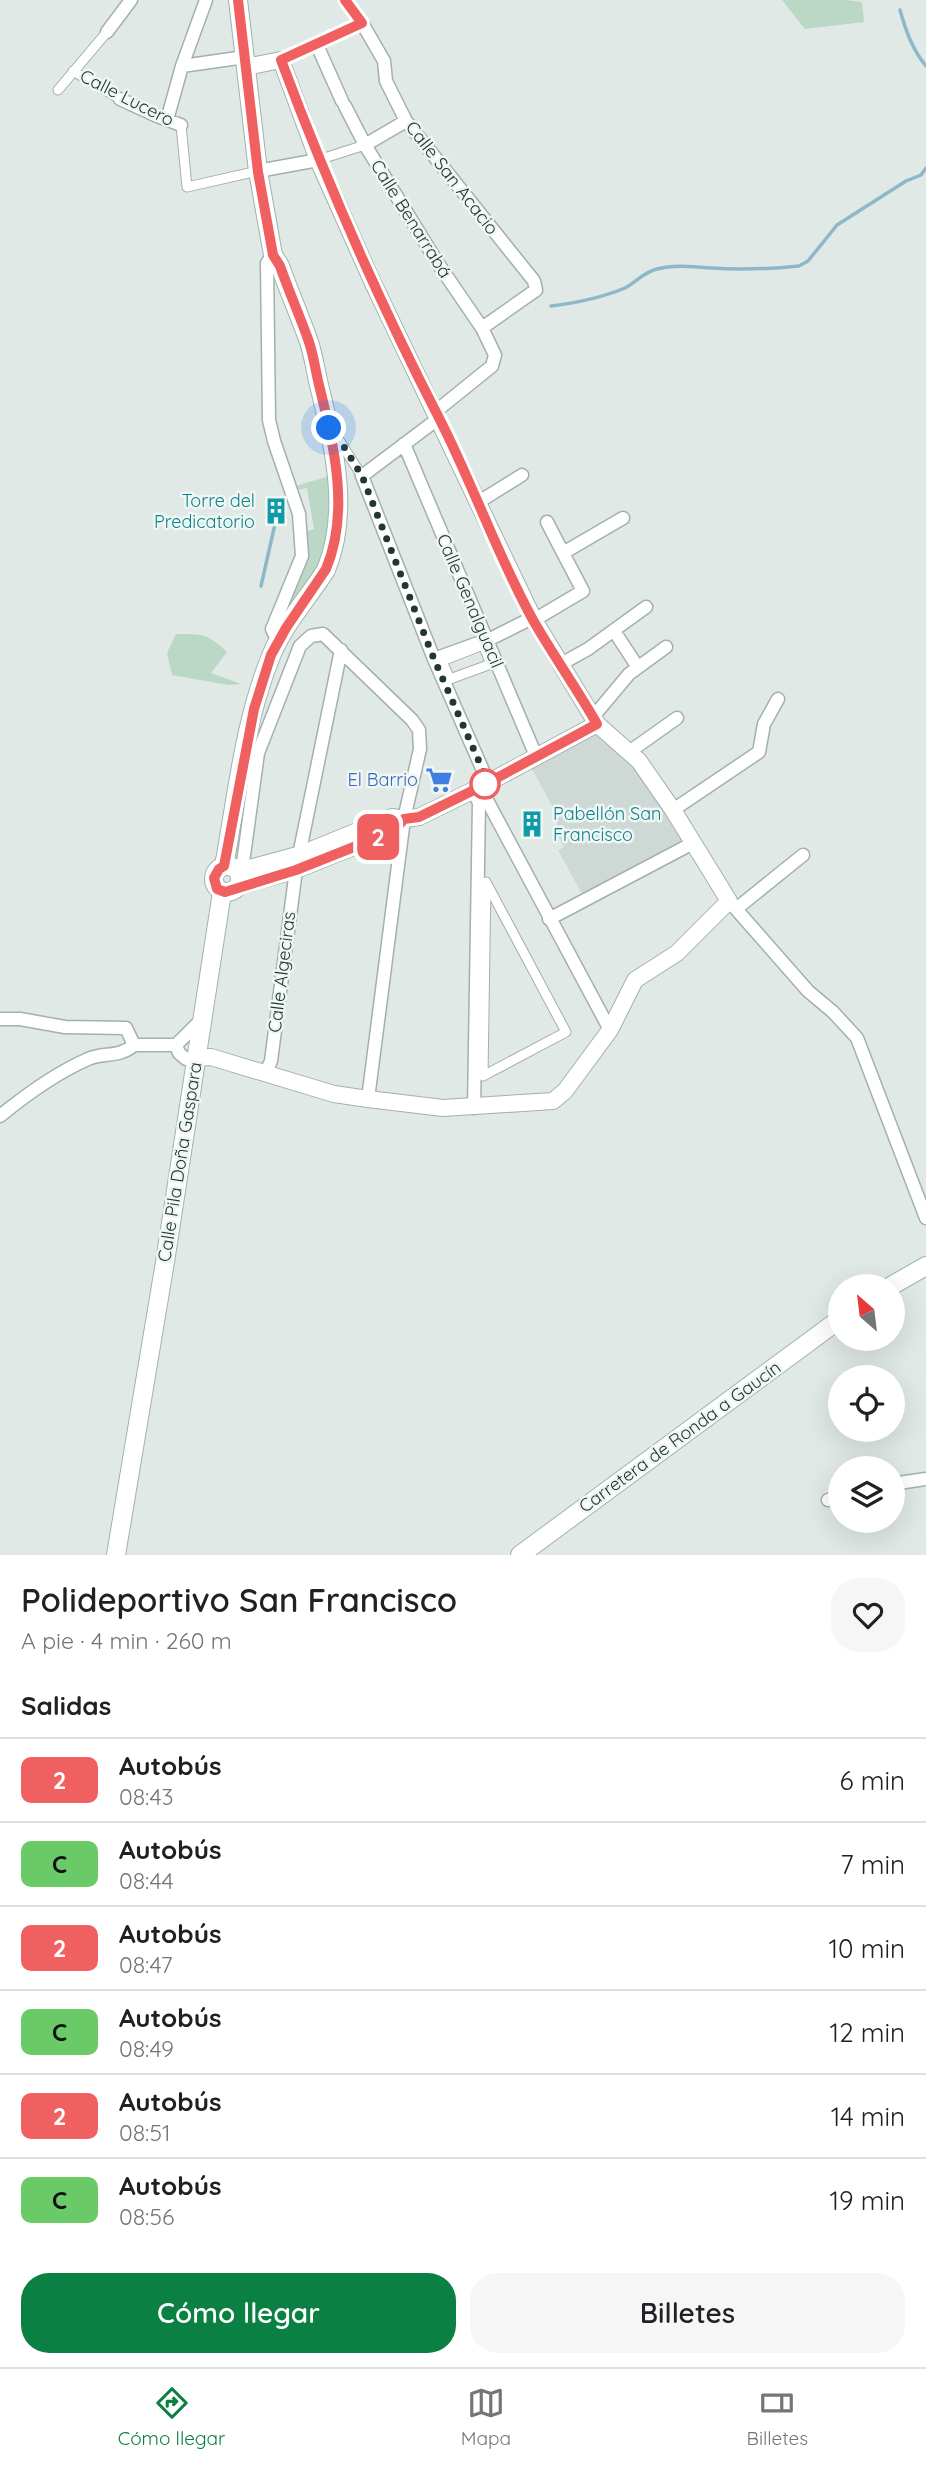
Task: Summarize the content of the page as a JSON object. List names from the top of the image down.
{
  "streets": {
    "main road": ["Calle Pila Doña Gaspara", "Carretera de Ronda a Gaucín"],
    "street": [
      "Calle Lucero",
      "Calle San Acacio",
      "Calle Benarrabá",
      "Calle Genalguacil",
      "Calle Algeciras"
    ]
  },
  "crossings": [
    ["Calle San Acacio", "Calle Benarrabá"],
    ["Calle Benarrabá", "Calle Genalguacil"]
  ],
  "places": {
    "building": ["Torre del Predicatorio", "Pabellón San Francisco"],
    "supermarket": ["El Barrio"]
  },
  "lines": ["bus line 2"],
  "north": "top left",
  "page": {
    "on_map": "2",
    "heading": [
      ["Polideportivo San Francisco", "A pie · 4 min · 260 m"],
      "Salidas"
    ],
    "list": [
      {
        "mark": "2",
        "name": "Autobús",
        "note": "08:43",
        "value": "6 min"
      },
      {
        "mark": "C",
        "name": "Autobús",
        "note": "08:44",
        "value": "7 min"
      },
      {
        "mark": "2",
        "name": "Autobús",
        "note": "08:47",
        "value": "10 min"
      },
      {
        "mark": "C",
        "name": "Autobús",
        "note": "08:49",
        "value": "12 min"
      },
      {
        "mark": "2",
        "name": "Autobús",
        "note": "08:51",
        "value": "14 min"
      },
      {
        "mark": "C",
        "name": "Autobús",
        "note": "08:56",
        "value": "19 min"
      }
    ],
    "buttons": ["Cómo llegar", "Billetes"],
    "tabs": ["Cómo llegar", "Mapa", "Billetes"]
  }
}
